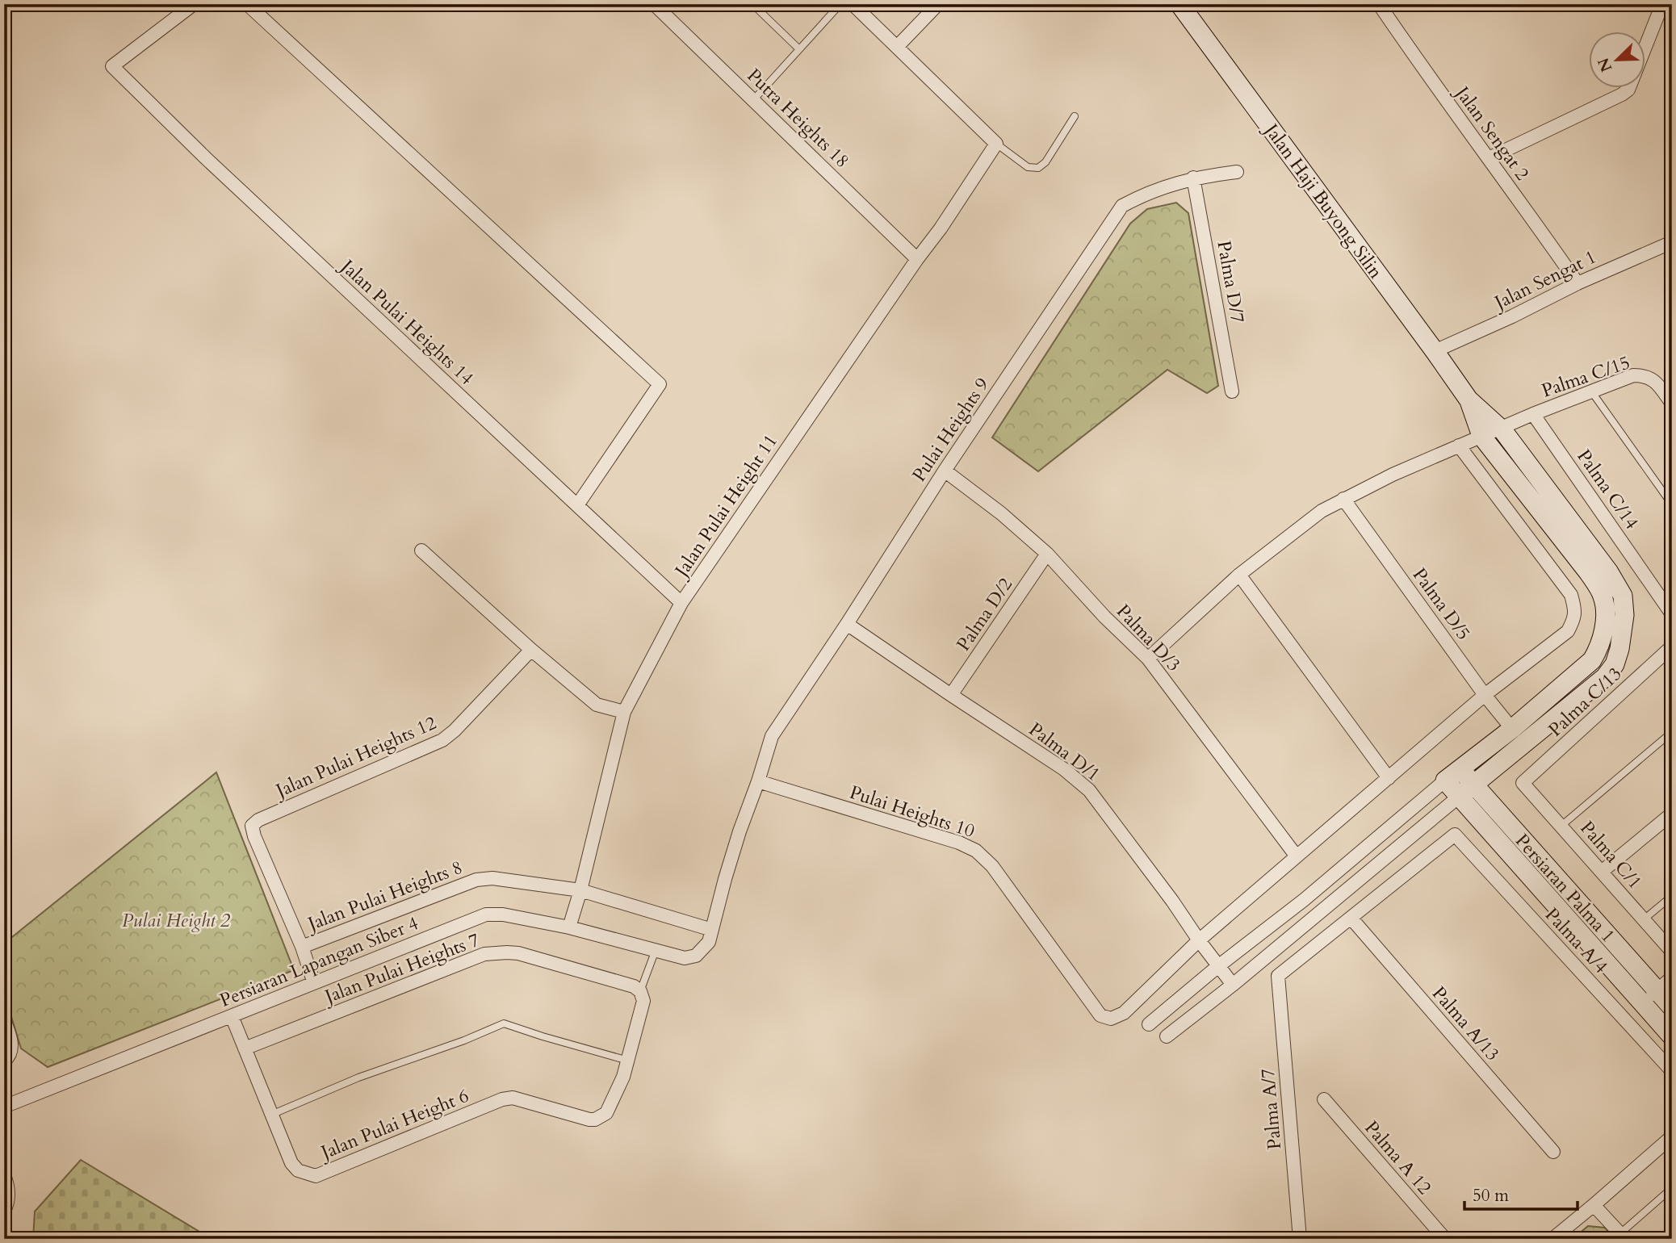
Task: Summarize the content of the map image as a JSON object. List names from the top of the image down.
{
  "streets": {
    "street": [
      "Putra Heights 18",
      "Jalan Sengat 2",
      "Jalan Haji Buyong Silin",
      "Jalan Sengat 1",
      "Palma D/7",
      "Jalan Pulai Heights 14",
      "Palma C/15",
      "Pulai Heights 9",
      "Palma C/14",
      "Jalan Pulai Height 11",
      "Palma D/5",
      "Palma D/2",
      "Palma D/3",
      "Palma C/13",
      "Palma D/1",
      "Jalan Pulai Heights 12",
      "Pulai Heights 10",
      "Palma C/1",
      "Persiaran Palma 1",
      "Jalan Pulai Heights 8",
      "Palma A/4",
      "Persiaran Lapangan Siber 4",
      "Jalan Pulai Heights 7",
      "Palma A/13",
      "Palma A/7",
      "Jalan Pulai Height 6",
      "Palma A 12"
    ]
  },
  "crossings": [
    ["Putra Heights 18", "Jalan Pulai Height 11"],
    ["Jalan Sengat 2", "Jalan Sengat 1"],
    ["Jalan Haji Buyong Silin", "Jalan Sengat 1"],
    ["Palma D/7", "Pulai Heights 9"],
    ["Jalan Pulai Heights 14", "Jalan Pulai Height 11"],
    ["Palma C/15", "Palma C/14"],
    ["Pulai Heights 9", "Palma D/3"],
    ["Pulai Heights 9", "Palma D/1"],
    ["Pulai Heights 9", "Pulai Heights 10"],
    ["Pulai Heights 9", "Jalan Pulai Heights 8"],
    ["Pulai Heights 9", "Persiaran Lapangan Siber 4"],
    ["Jalan Pulai Height 11", "Jalan Pulai Heights 8"],
    ["Jalan Pulai Height 11", "Persiaran Lapangan Siber 4"],
    ["Palma D/2", "Palma D/3"],
    ["Palma D/2", "Palma D/1"],
    ["Palma C/13", "Palma C/1"],
    ["Palma D/1", "Pulai Heights 10"],
    ["Jalan Pulai Heights 12", "Jalan Pulai Heights 8"],
    ["Jalan Pulai Heights 8", "Persiaran Lapangan Siber 4"],
    ["Palma A/4", "Palma A/13"],
    ["Palma A/4", "Palma A/7"],
    ["Persiaran Lapangan Siber 4", "Jalan Pulai Height 6"],
    ["Jalan Pulai Heights 7", "Jalan Pulai Height 6"],
    ["Palma A/13", "Palma A/7"]
  ],
  "parks": ["Pulai Height 2"],
  "scale_bar": "50 m",
  "north": "bottom left"
}
